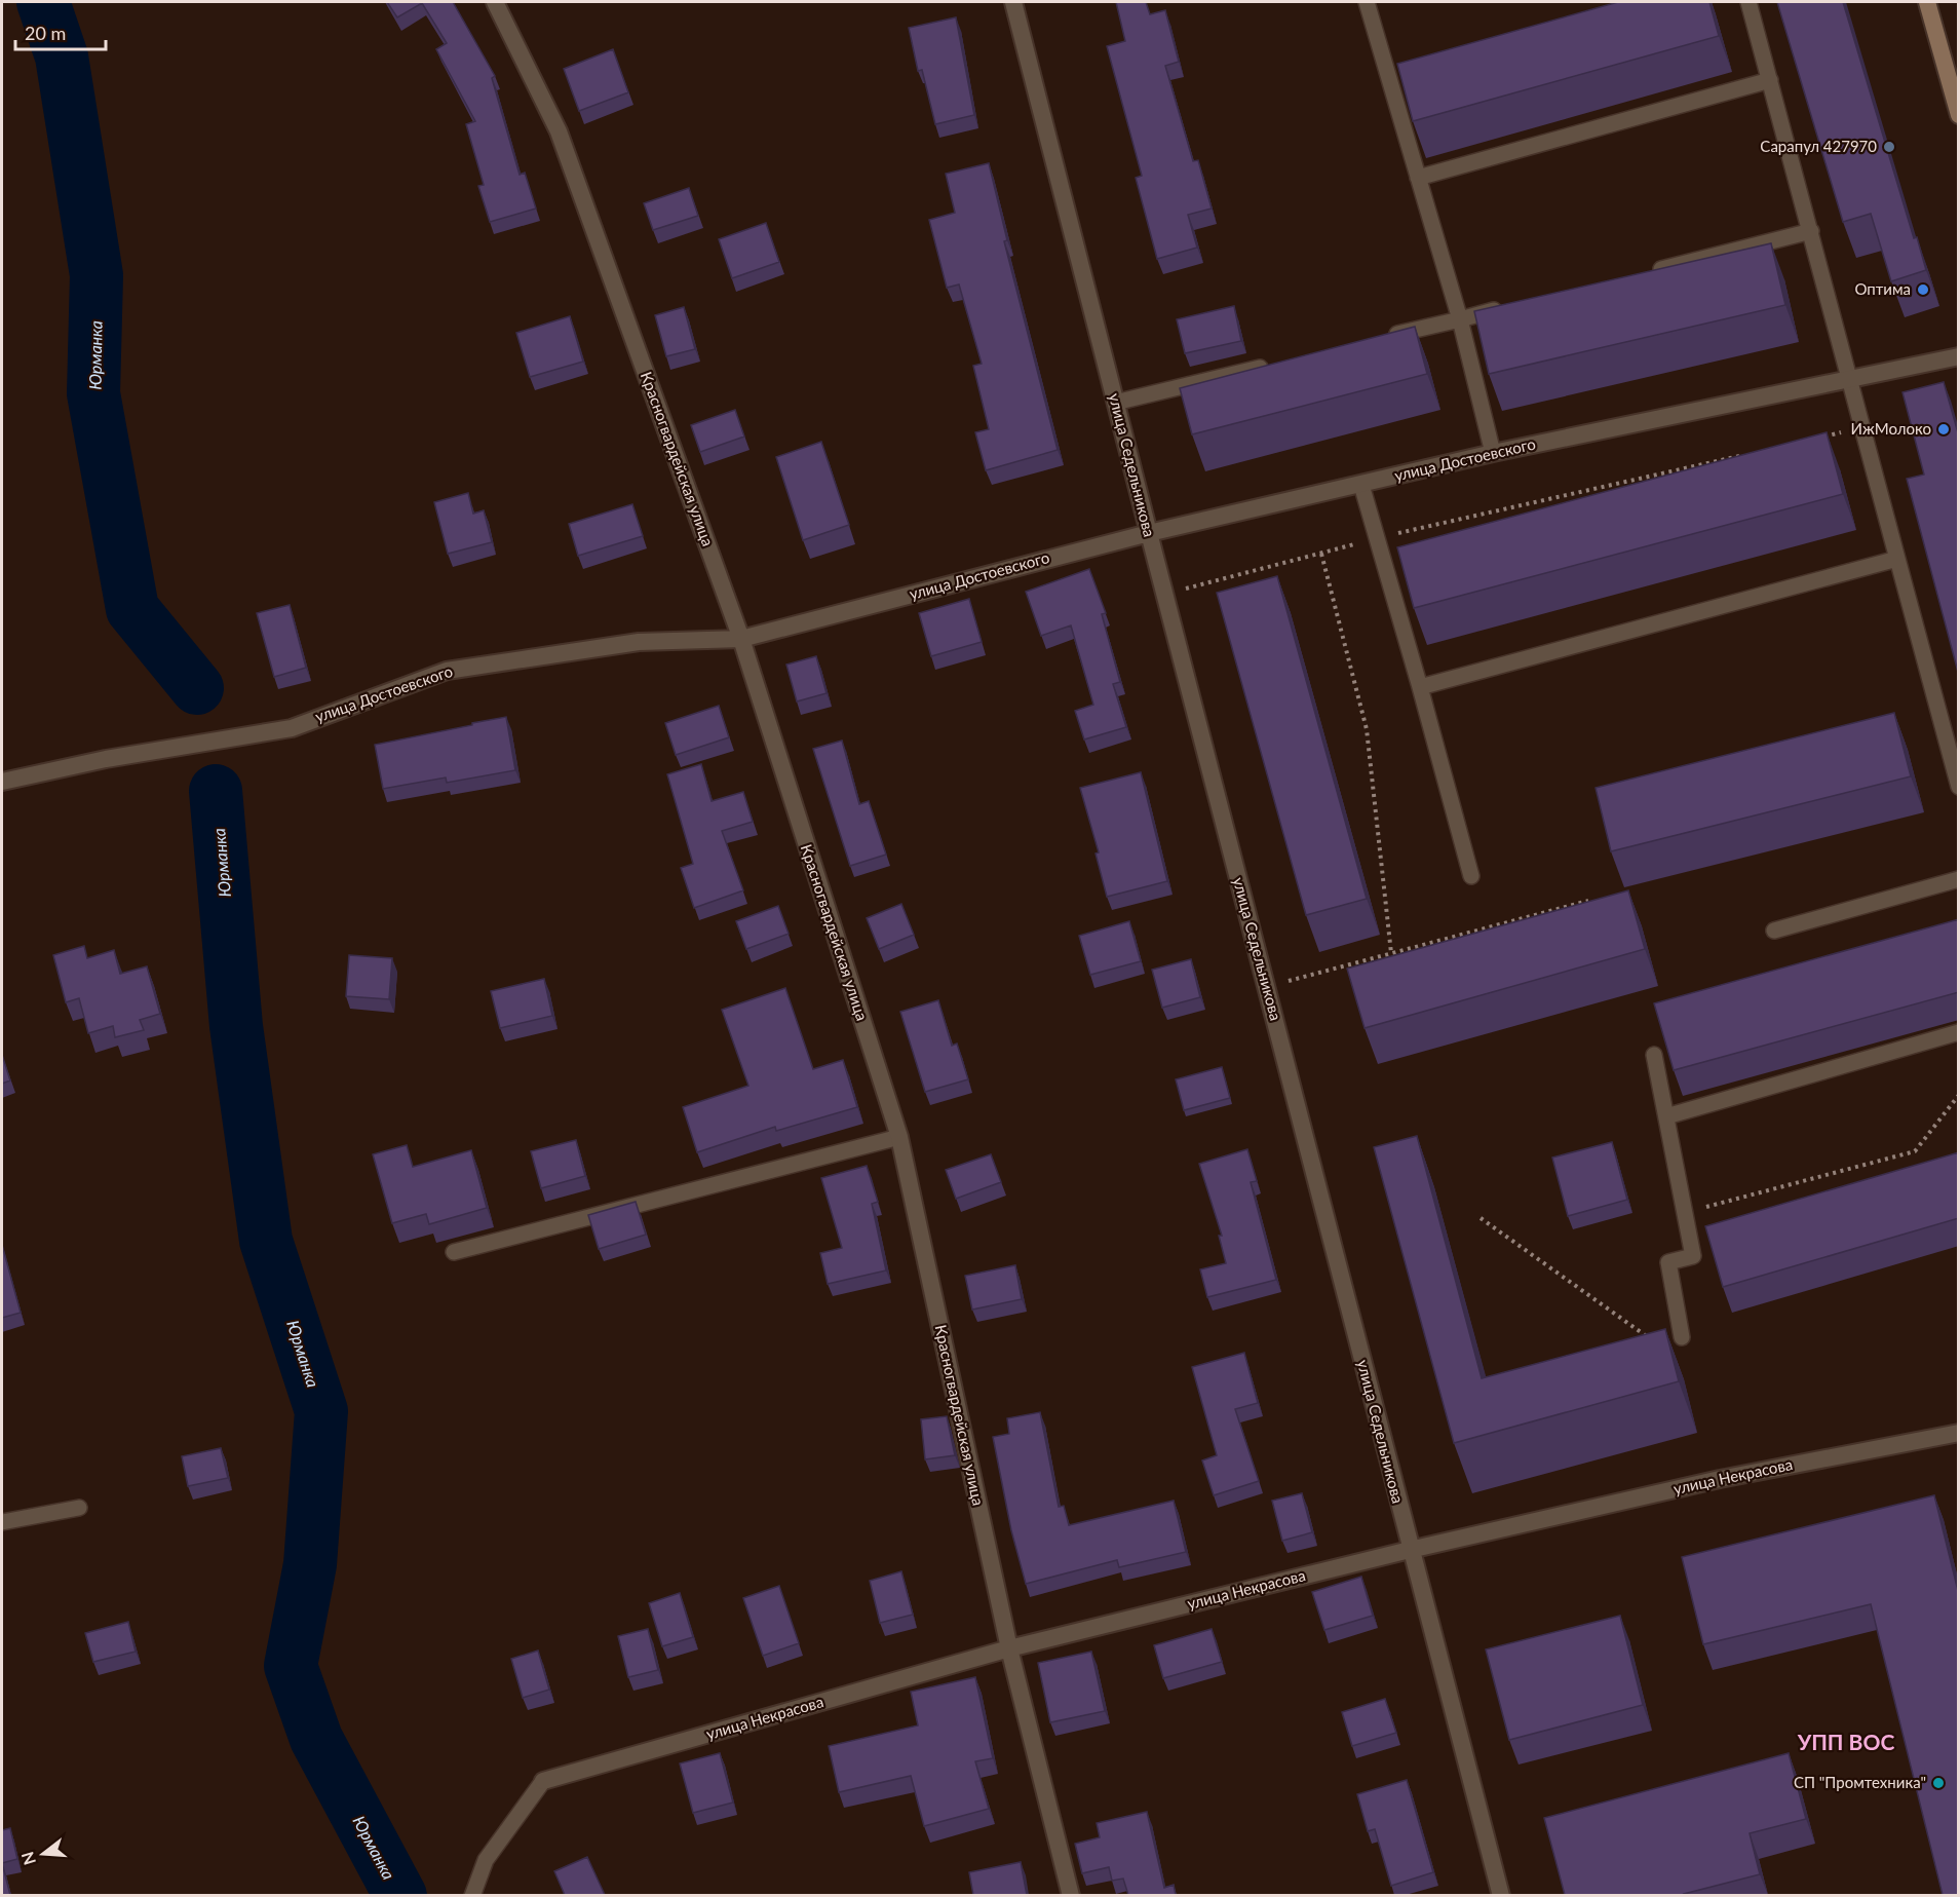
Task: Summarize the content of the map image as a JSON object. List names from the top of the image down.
{
  "streets": {
    "street": [
      "Красногвардейская улица",
      "улица Достоевского",
      "улица Седельникова",
      "улица Некрасова"
    ]
  },
  "crossings": [
    ["Красногвардейская улица", "улица Достоевского"],
    ["Красногвардейская улица", "улица Некрасова"],
    ["улица Достоевского", "улица Седельникова"],
    ["улица Седельникова", "улица Некрасова"]
  ],
  "districts": ["УПП ВОС"],
  "water": ["Юрманка"],
  "places": [
    "Сарапул 427970",
    "Оптима",
    "ИжМолоко",
    "СП \"Промтехника\""
  ],
  "scale_bar": "20 m",
  "north": "left"
}
